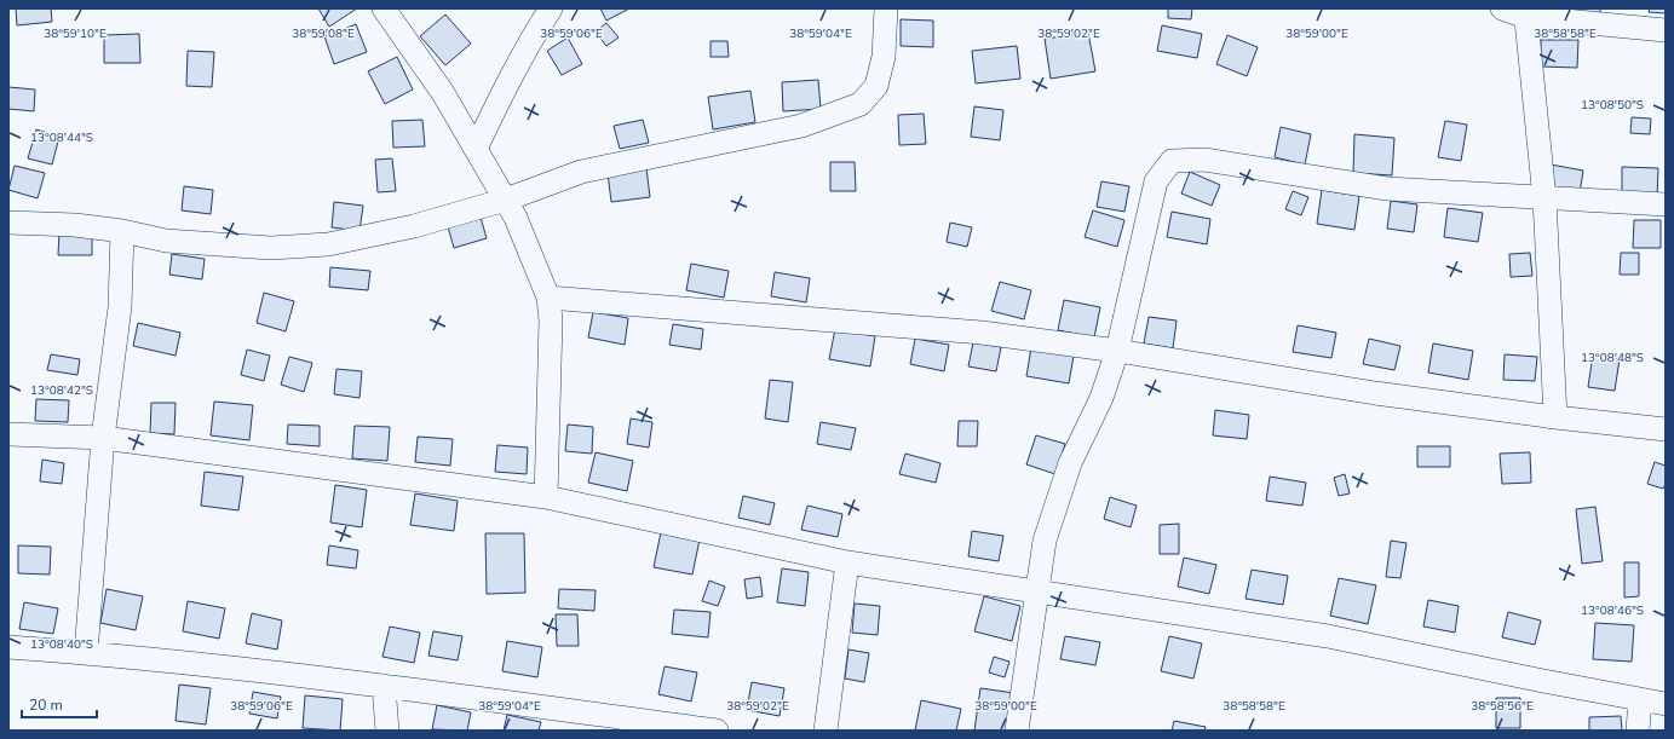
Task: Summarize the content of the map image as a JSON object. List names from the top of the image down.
{
  "scale_bar": "20 m",
  "coordinates": [
    "38°59'10\"E",
    "38°59'06\"E",
    "38°59'04\"E",
    "38°59'02\"E",
    "38°59'00\"E",
    "38°59'08\"E",
    "38°58'58\"E",
    "13°08'50\"S",
    "13°08'44\"S",
    "13°08'48\"S",
    "13°08'42\"S",
    "13°08'46\"S",
    "13°08'40\"S",
    "38°58'56\"E"
  ]
}
